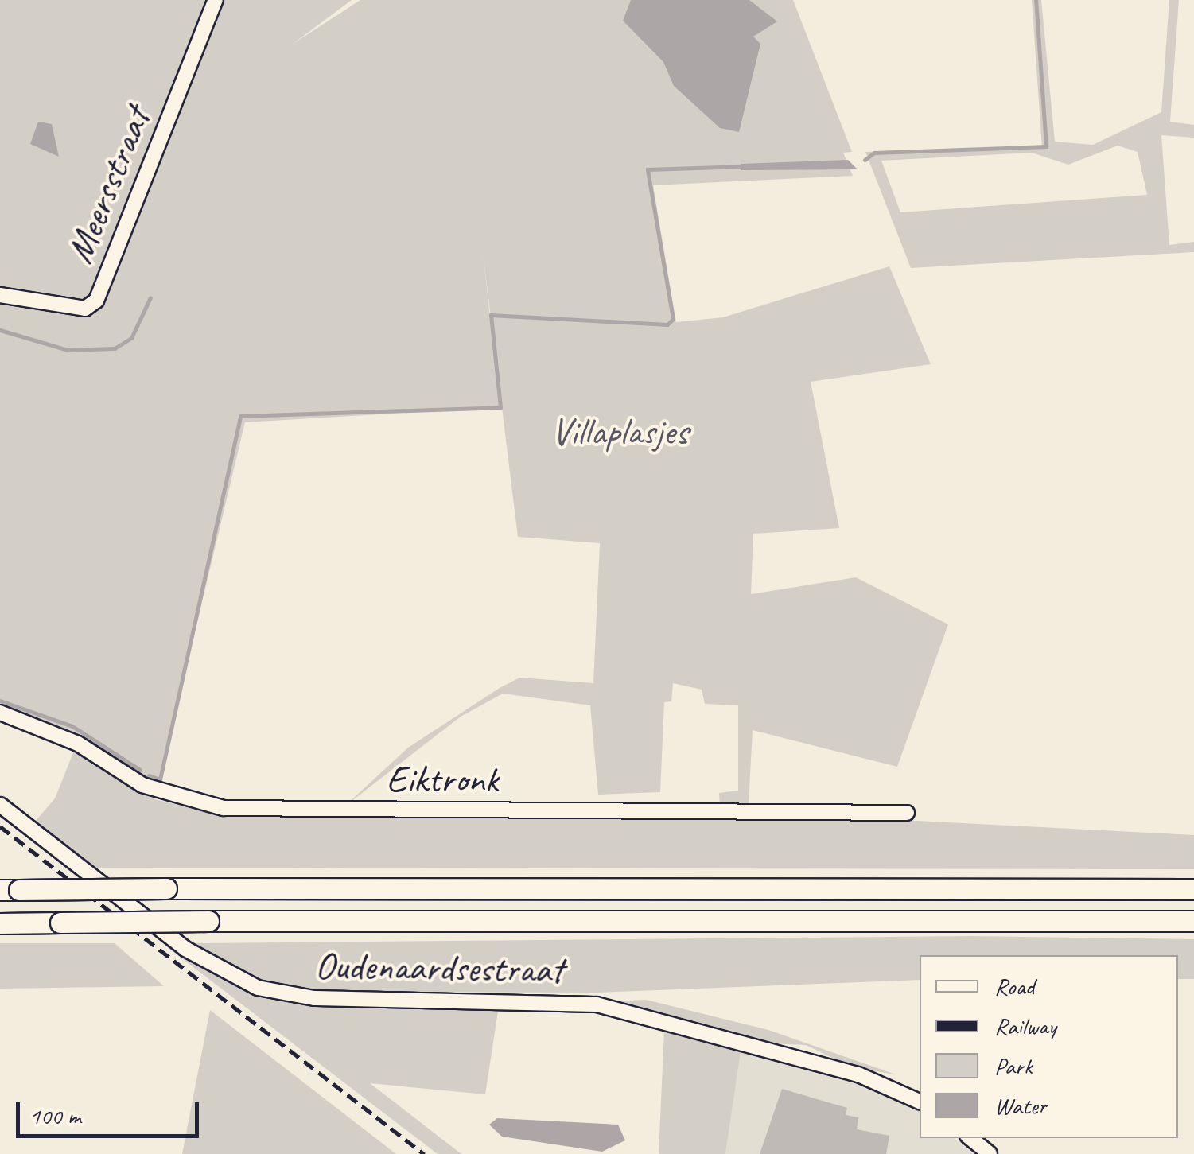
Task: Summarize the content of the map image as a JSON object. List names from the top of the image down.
{
  "streets": {
    "street": ["Meersstraat", "Eiktronk", "Oudenaardsestraat"]
  },
  "parks": ["Villaplasjes"],
  "legend": [
    "Road",
    "Railway",
    "Park",
    "Water"
  ],
  "scale_bar": "100 m"
}
